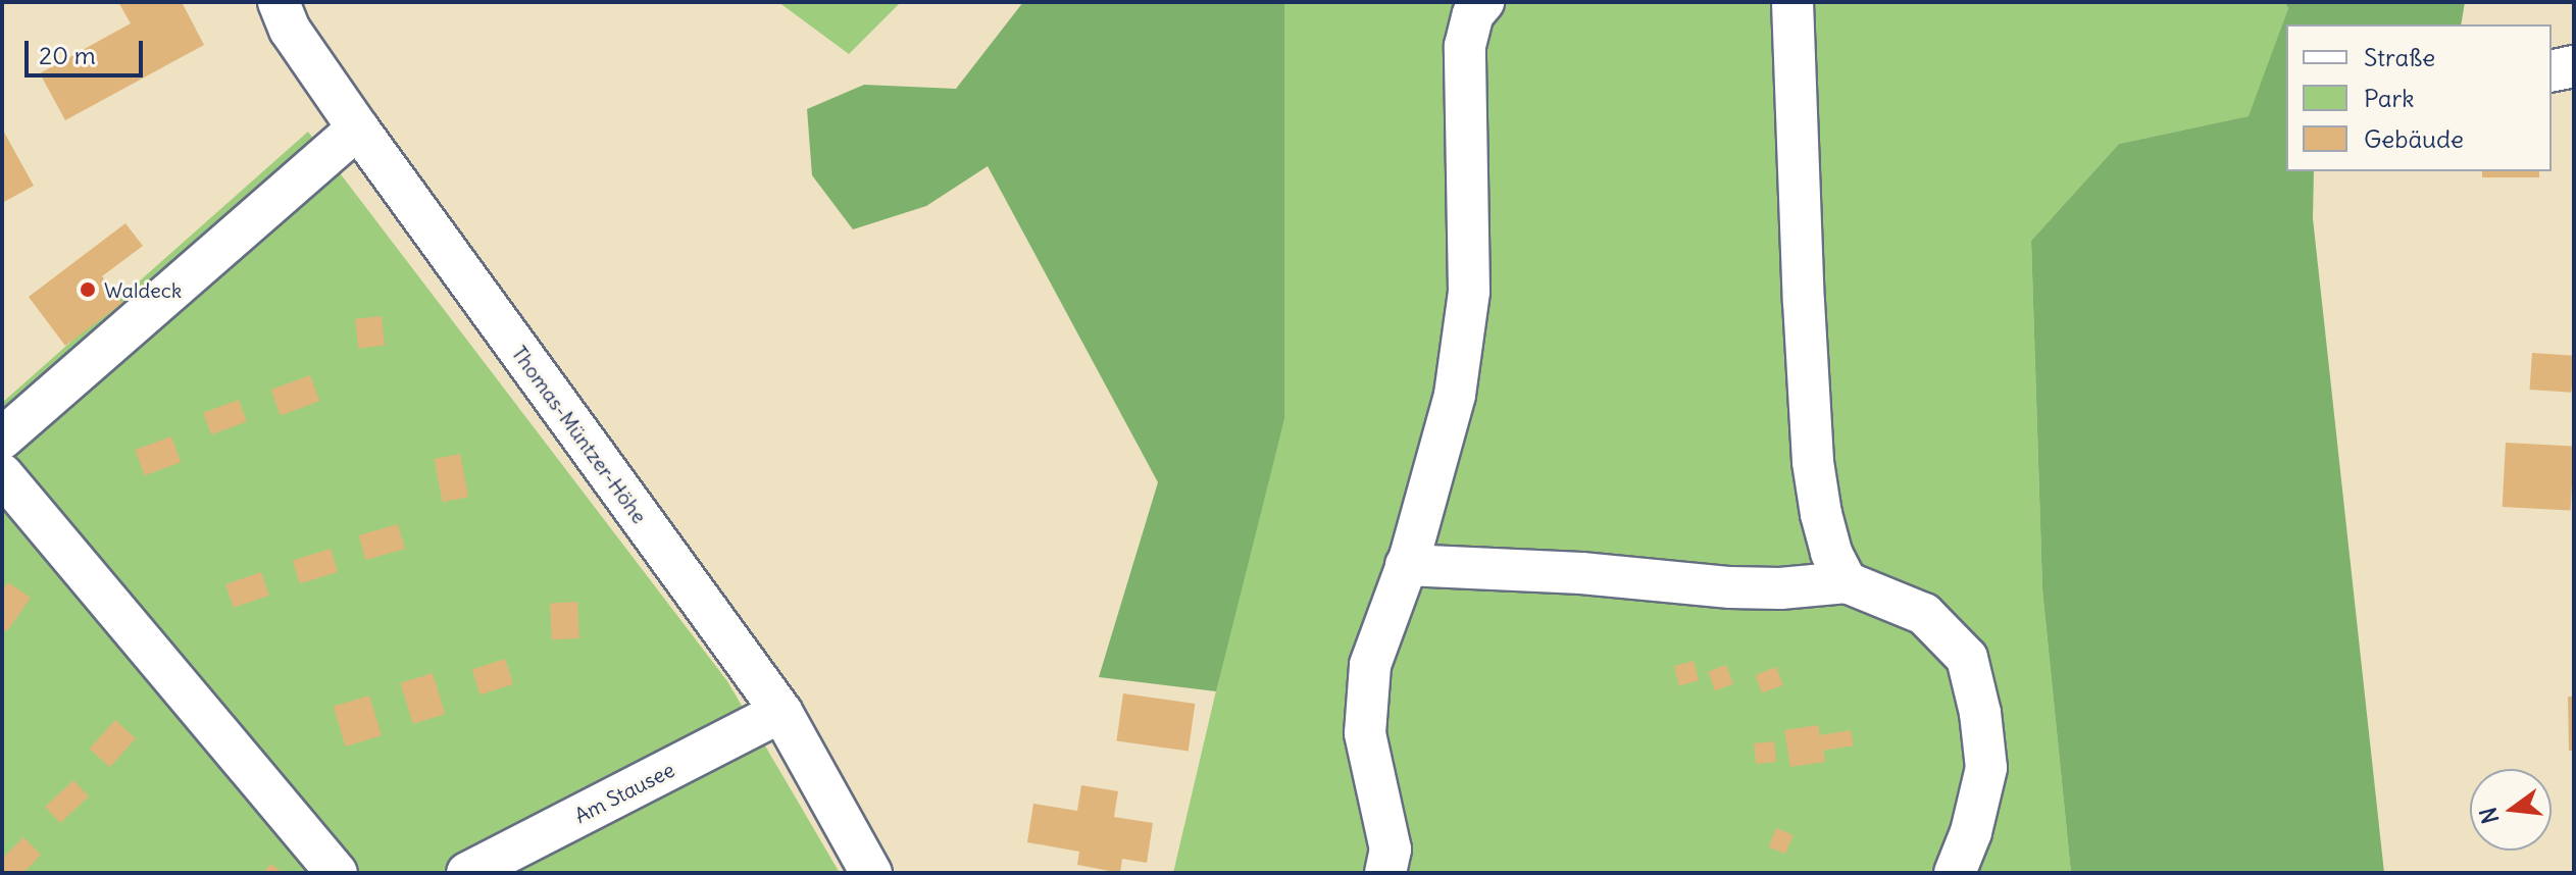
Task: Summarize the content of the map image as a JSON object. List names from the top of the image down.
{
  "streets": {
    "street": ["Thomas-Müntzer-Höhe", "Am Stausee"]
  },
  "crossings": [
    ["Thomas-Müntzer-Höhe", "Am Stausee"]
  ],
  "places": ["Waldeck"],
  "legend": ["Straße", "Park", "Gebäude"],
  "scale_bar": "20 m",
  "north": "left"
}
